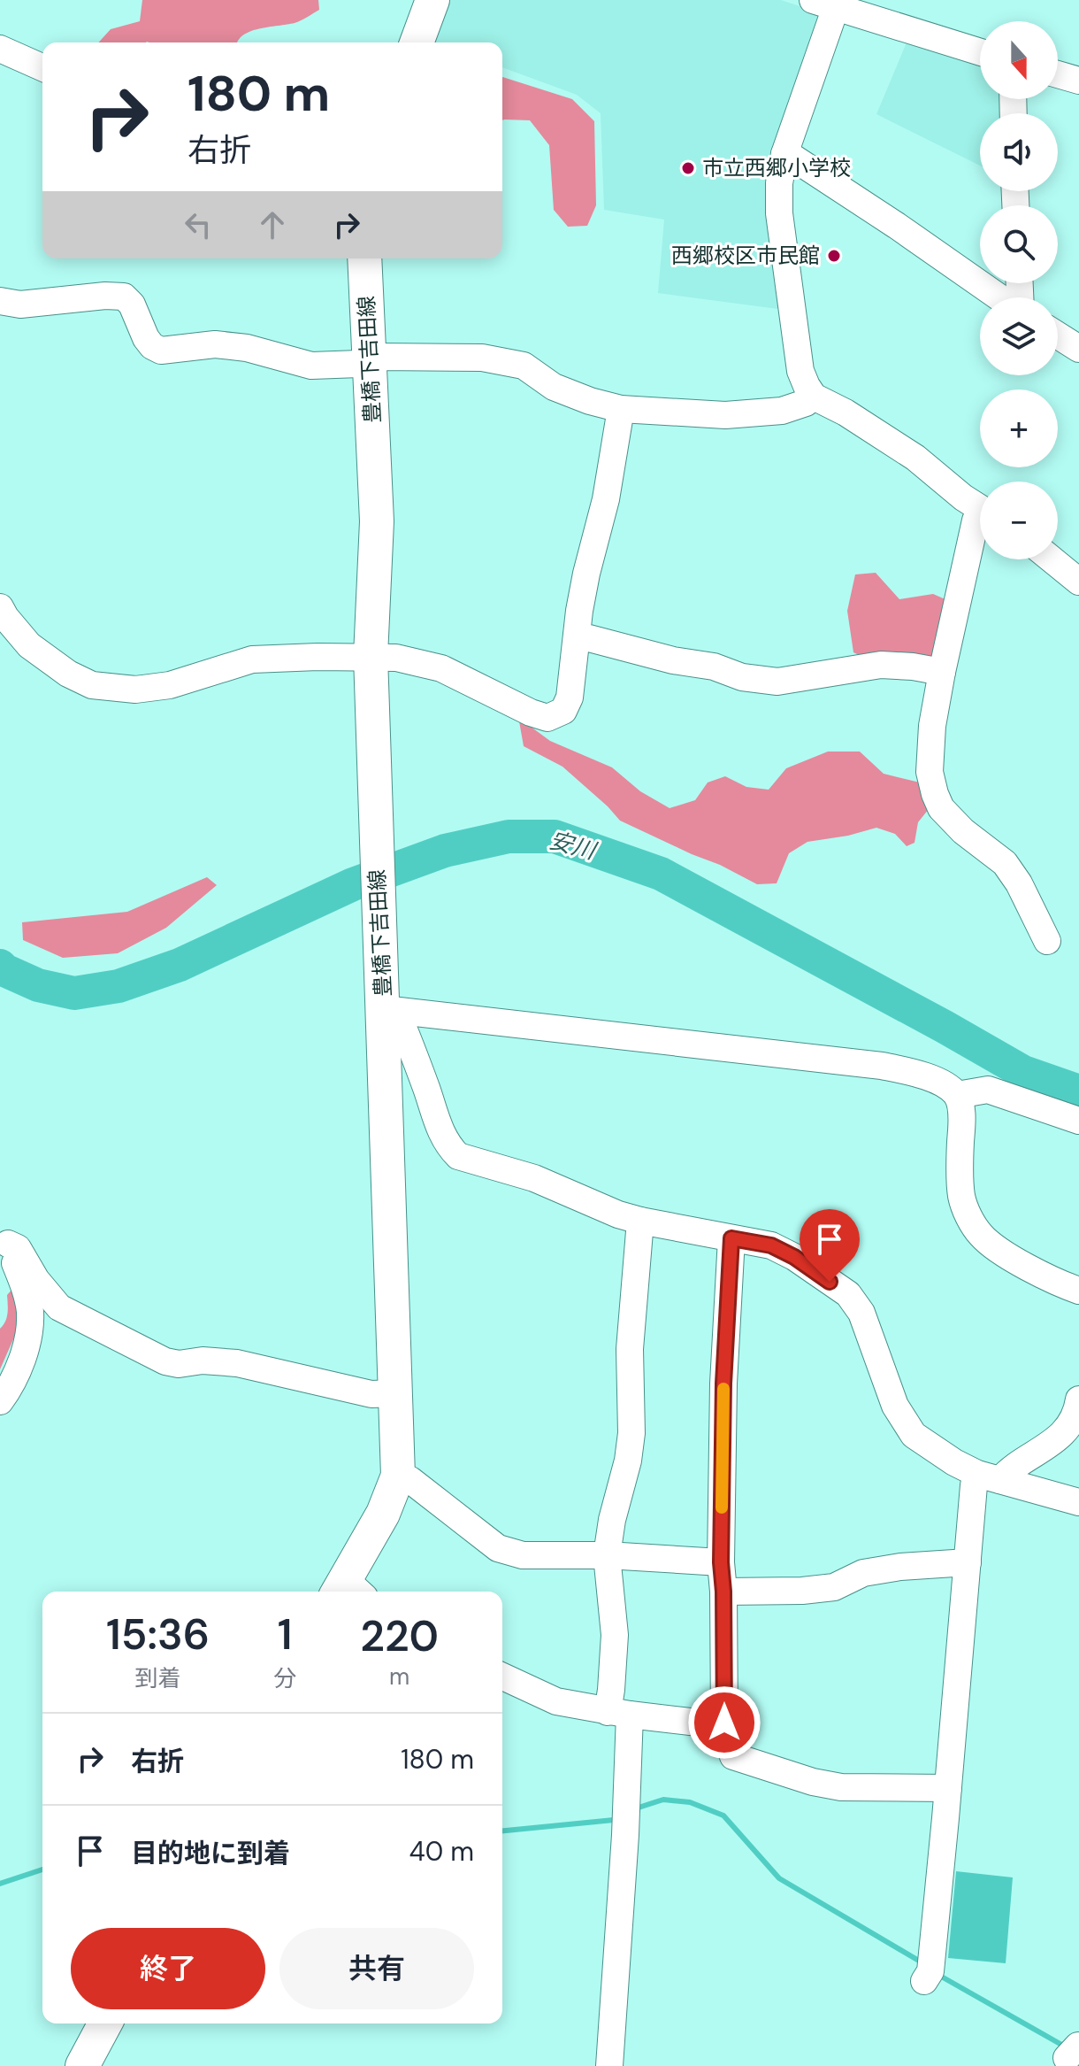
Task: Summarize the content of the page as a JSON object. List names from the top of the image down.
{
  "streets": {
    "main road": ["豊橋下吉田線"]
  },
  "water": ["安川"],
  "places": ["市立西郷小学校", "西郷校区市民館"],
  "north": "bottom",
  "page": {
    "map_buttons": ["+", "−"],
    "turn": ["180 m", "右折"],
    "eta": [
      "15:36",
      "到着",
      "1",
      "分",
      "220",
      "m"
    ],
    "list": [
      {
        "name": "右折",
        "value": "180 m"
      },
      {
        "name": "目的地に到着",
        "value": "40 m"
      }
    ],
    "buttons": ["終了", "共有"]
  }
}
